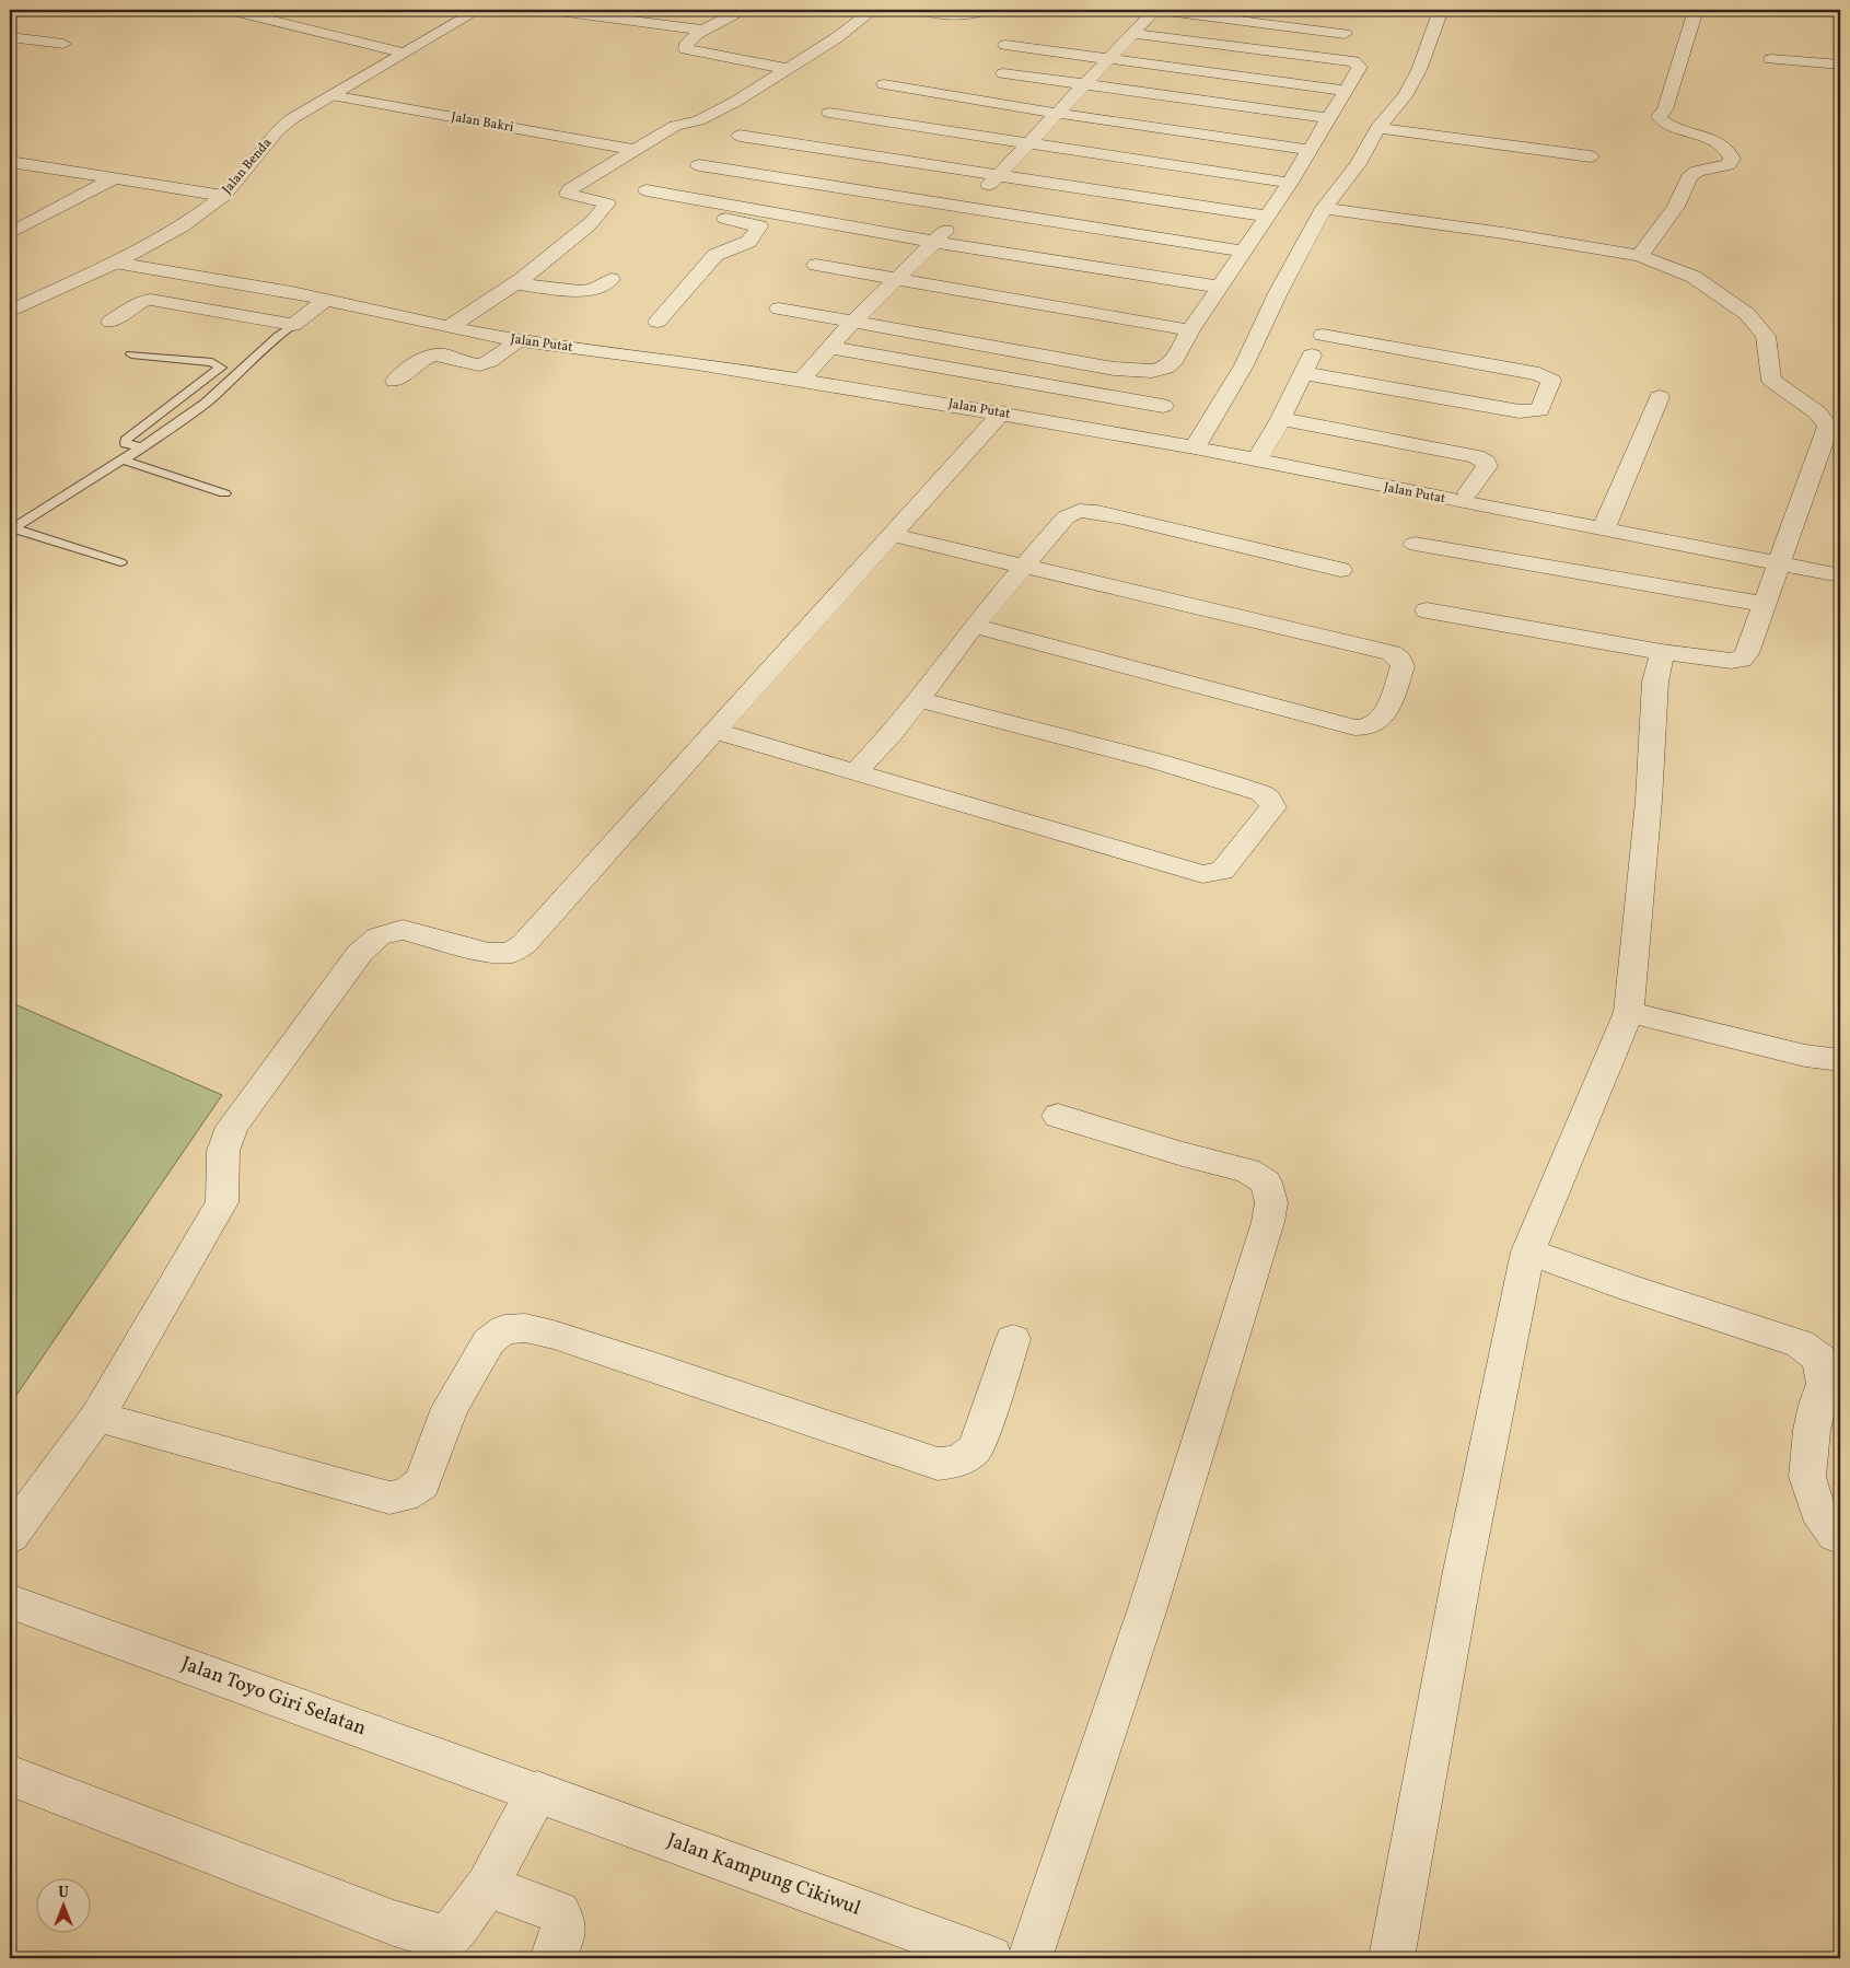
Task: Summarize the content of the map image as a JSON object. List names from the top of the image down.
{
  "streets": {
    "street": [
      "Jalan Bakri",
      "Jalan Benda",
      "Jalan Putat",
      "Jalan Toyo Giri Selatan",
      "Jalan Kampung Cikiwul"
    ]
  },
  "crossings": [
    ["Jalan Bakri", "Jalan Benda"],
    ["Jalan Benda", "Jalan Putat"],
    ["Jalan Toyo Giri Selatan", "Jalan Kampung Cikiwul"]
  ],
  "north": "top"
}
